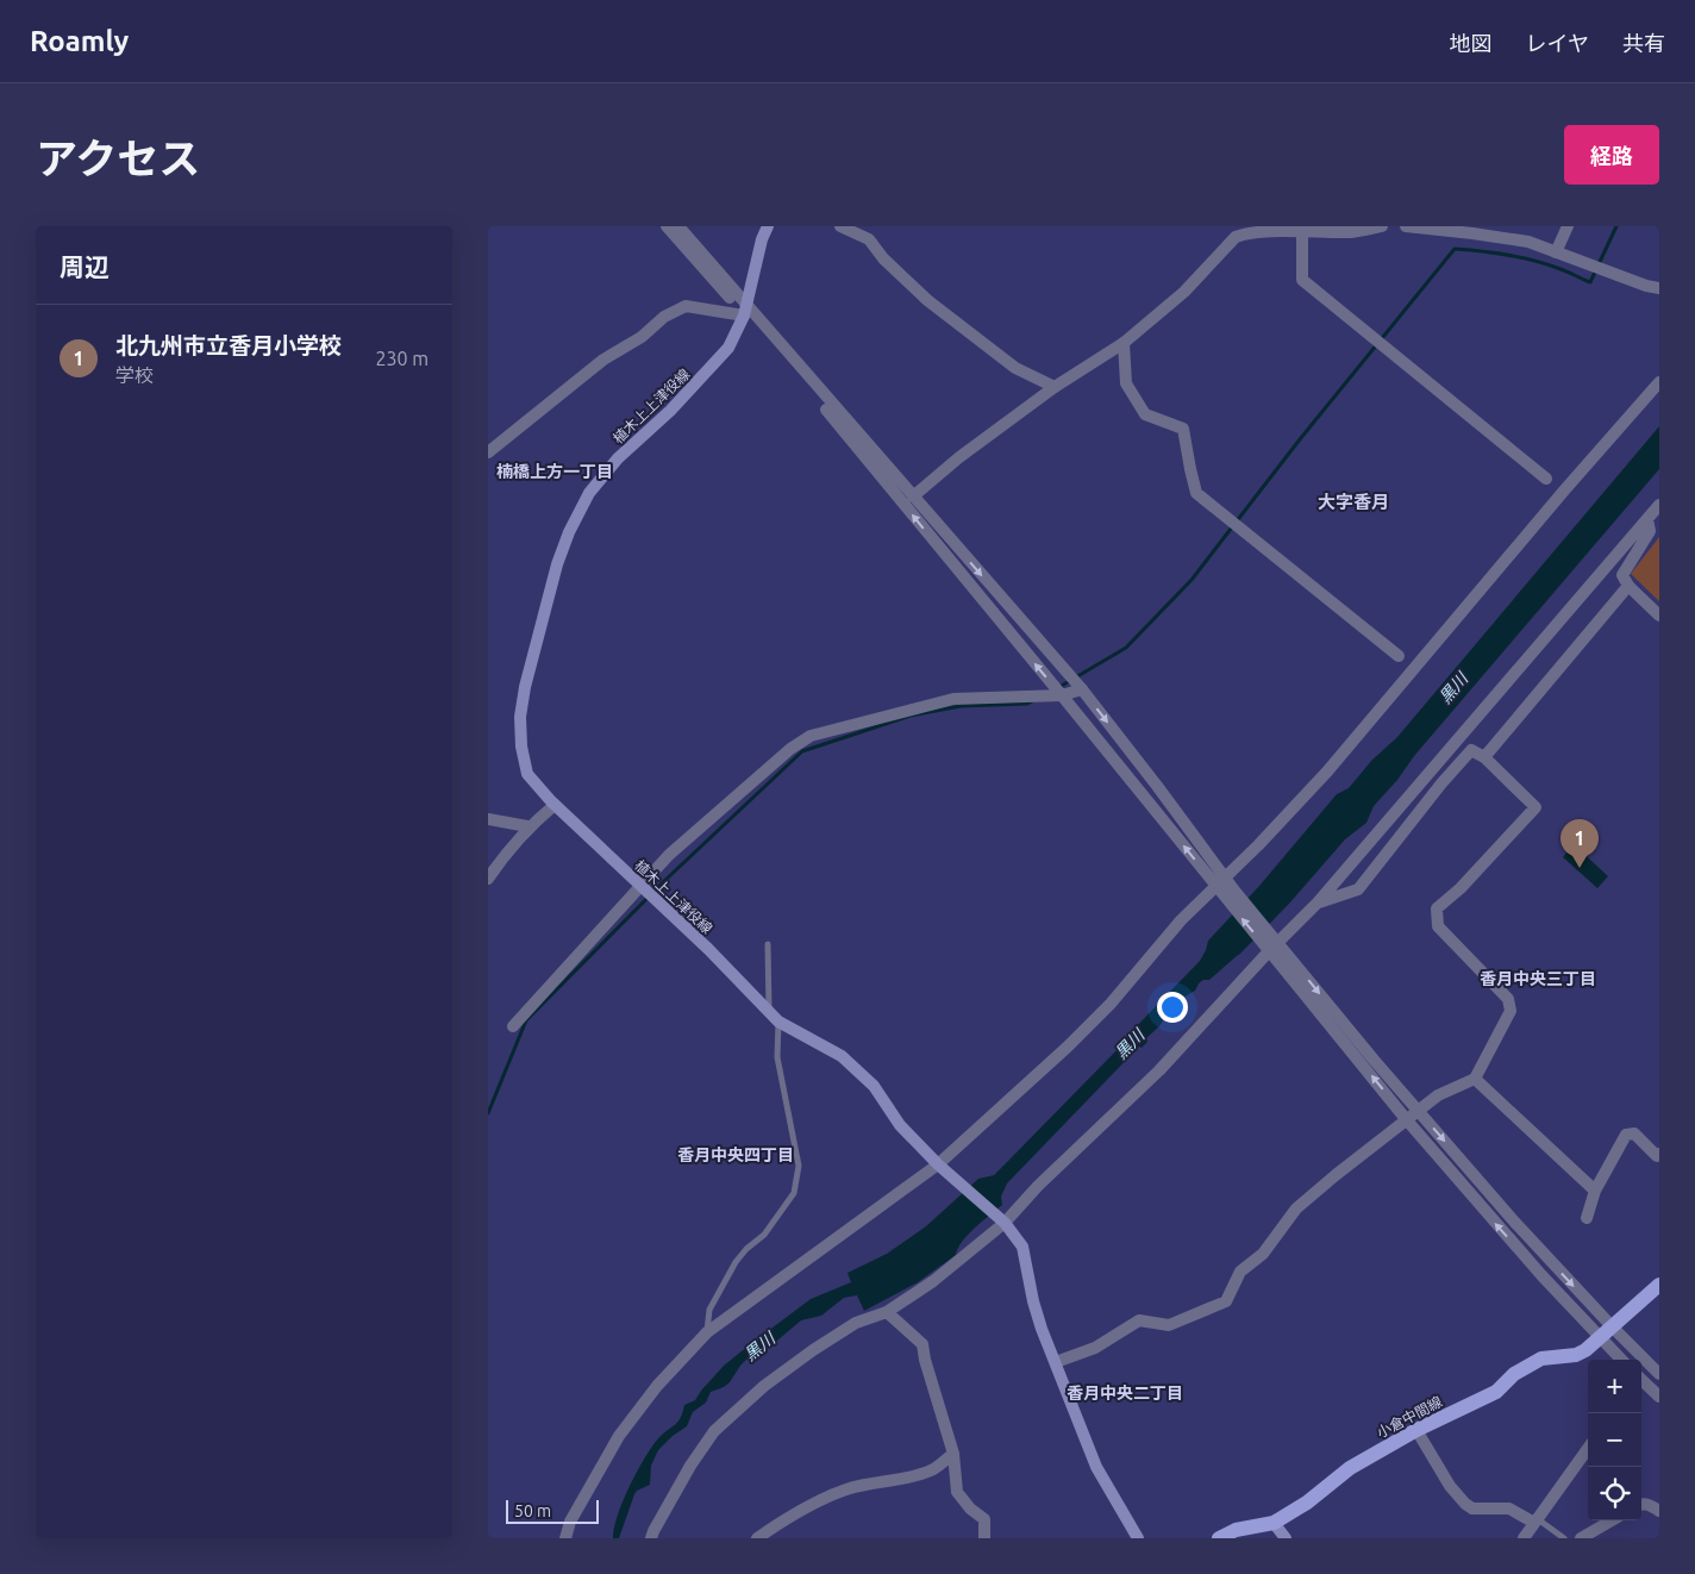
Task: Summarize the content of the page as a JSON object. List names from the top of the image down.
{
  "streets": {
    "main road": ["植木上上津役線", "小倉中間線"]
  },
  "districts": [
    "楠橋上方一丁目",
    "大字香月",
    "香月中央三丁目",
    "香月中央四丁目",
    "香月中央二丁目"
  ],
  "water": ["黒川"],
  "scale_bar": "50 m",
  "page": {
    "header": "Roamly",
    "nav": ["地図", "レイヤ", "共有"],
    "title": "アクセス",
    "buttons": "経路",
    "heading": "周辺",
    "list": [
      {
        "mark": "1",
        "name": "北九州市立香月小学校",
        "note": "学校",
        "value": "230 m"
      }
    ],
    "pins": "1",
    "map_buttons": ["+", "−"],
    "scale": "50 m"
  }
}
